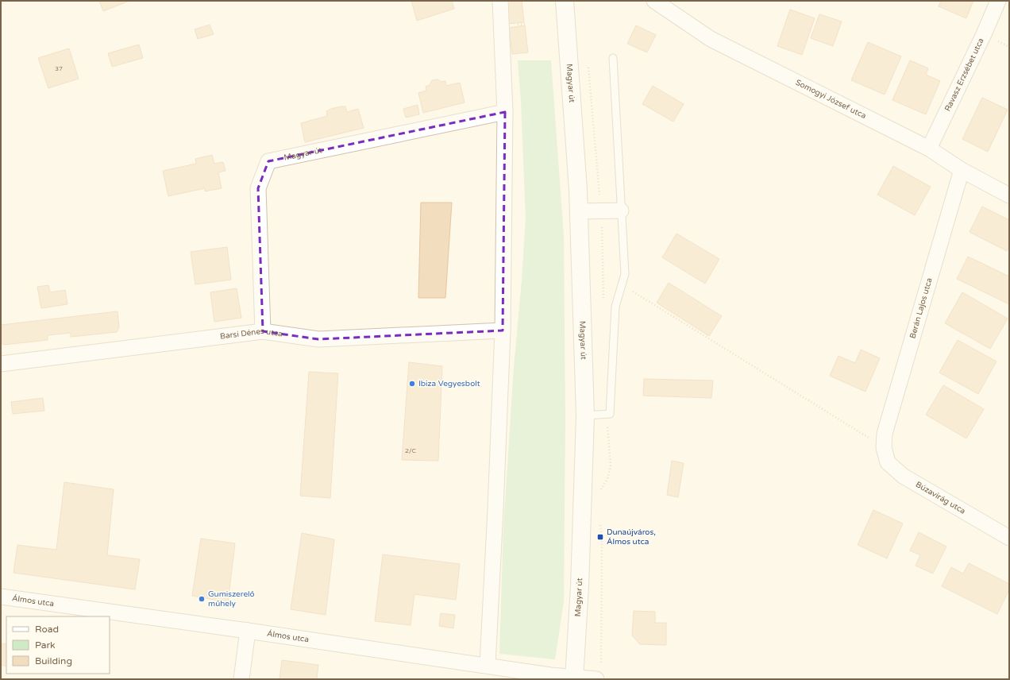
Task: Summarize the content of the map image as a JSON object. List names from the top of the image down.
{
  "streets": {
    "street": [
      "Ravasz Erzsébet utca",
      "Magyar út",
      "Somogyi József utca",
      "Berán Lajos utca",
      "Barsi Dénes utca",
      "Búzavirág utca",
      "Álmos utca"
    ]
  },
  "crossings": [
    ["Ravasz Erzsébet utca", "Somogyi József utca"],
    ["Magyar út", "Barsi Dénes utca"],
    ["Magyar út", "Álmos utca"],
    ["Somogyi József utca", "Berán Lajos utca"],
    ["Berán Lajos utca", "Búzavirág utca"]
  ],
  "places": {
    "other": ["Ibiza Vegyesbolt", "Gumiszerelő műhely"],
    "transit": ["Dunaújváros, Álmos utca"]
  },
  "house_numbers": ["37", "2/C"],
  "legend": ["Road", "Park", "Building"]
}
